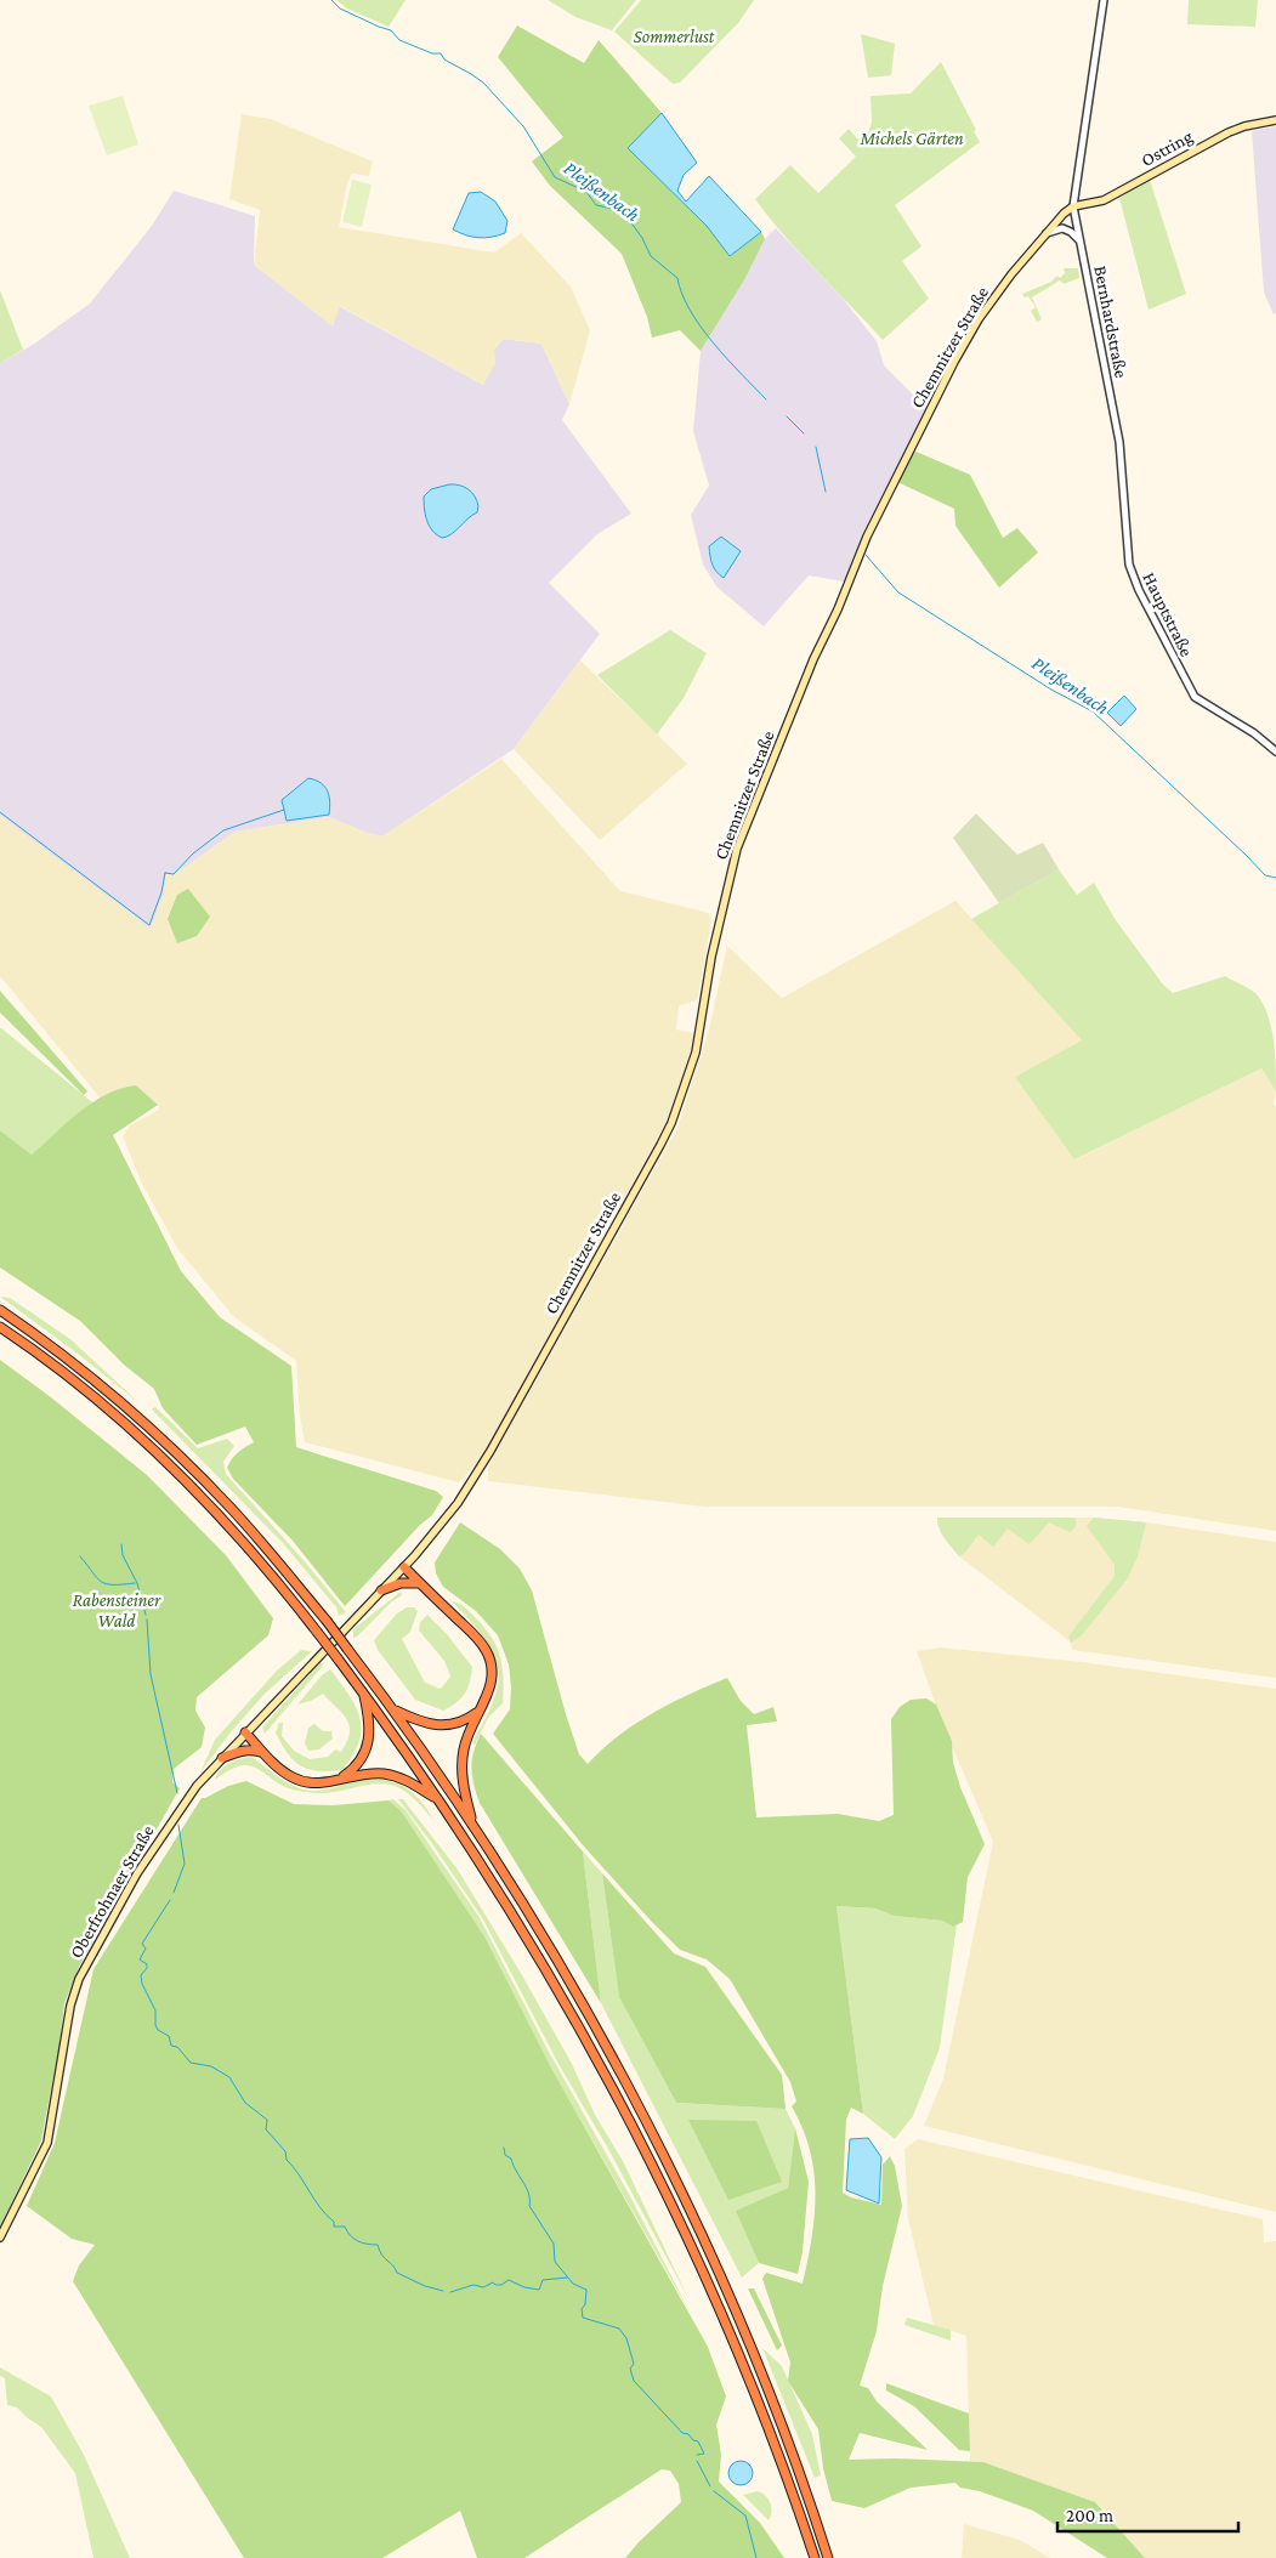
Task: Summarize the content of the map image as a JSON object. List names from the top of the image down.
{
  "streets": {
    "main road": ["Ostring", "Chemnitzer Straße", "Oberfrohnaer Straße"],
    "street": ["Bernhardstraße", "Hauptstraße"]
  },
  "crossings": [
    ["Ostring", "Bernhardstraße"],
    ["Ostring", "Chemnitzer Straße"],
    ["Bernhardstraße", "Chemnitzer Straße"],
    ["Bernhardstraße", "Hauptstraße"],
    ["Chemnitzer Straße", "Oberfrohnaer Straße"]
  ],
  "water": ["Pleißenbach"],
  "parks": ["Sommerlust", "Michels Gärten", "Rabensteiner Wald"],
  "scale_bar": "200 m"
}
